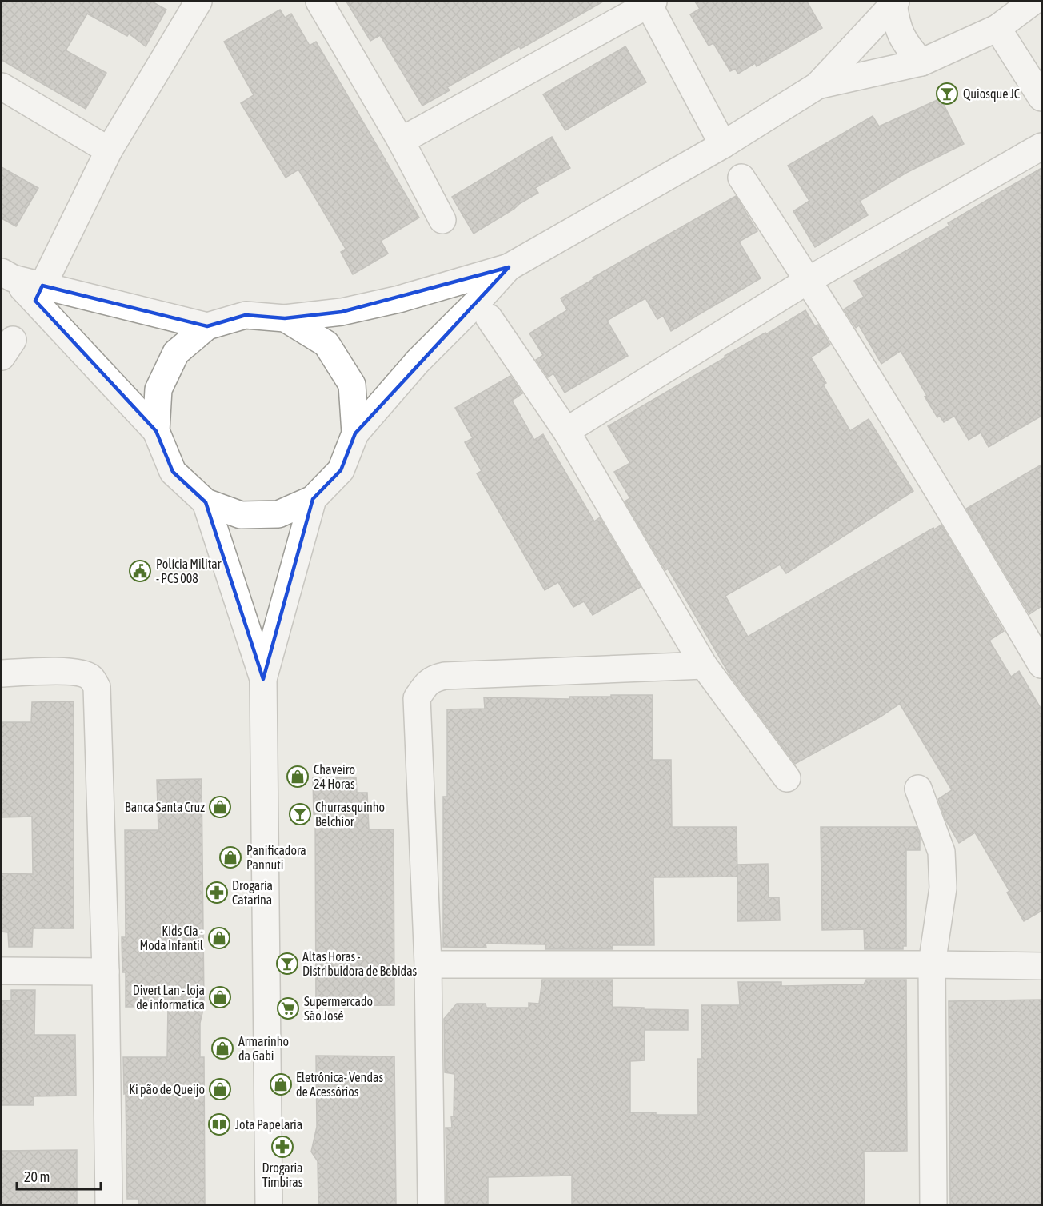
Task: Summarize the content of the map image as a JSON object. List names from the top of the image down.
{
  "places": {
    "bar": ["Quiosque JC", "Churrasquinho Belchior", "Altas Horas - Distribuidora de Bebidas"],
    "public building": ["Polícia Militar - PCS 008"],
    "shop": [
      "Chaveiro 24 Horas",
      "Banca Santa Cruz",
      "Panificadora Pannuti",
      "KIds Cia - Moda Infantil",
      "Divert Lan - loja de informatica",
      "Armarinho da Gabi",
      "Eletrônica- Vendas de Acessórios",
      "Ki pão de Queijo"
    ],
    "pharmacy": ["Drogaria Catarina", "Drogaria Timbiras"],
    "supermarket": ["Supermercado São José"],
    "library": ["Jota Papelaria"]
  },
  "scale_bar": "20 m"
}
